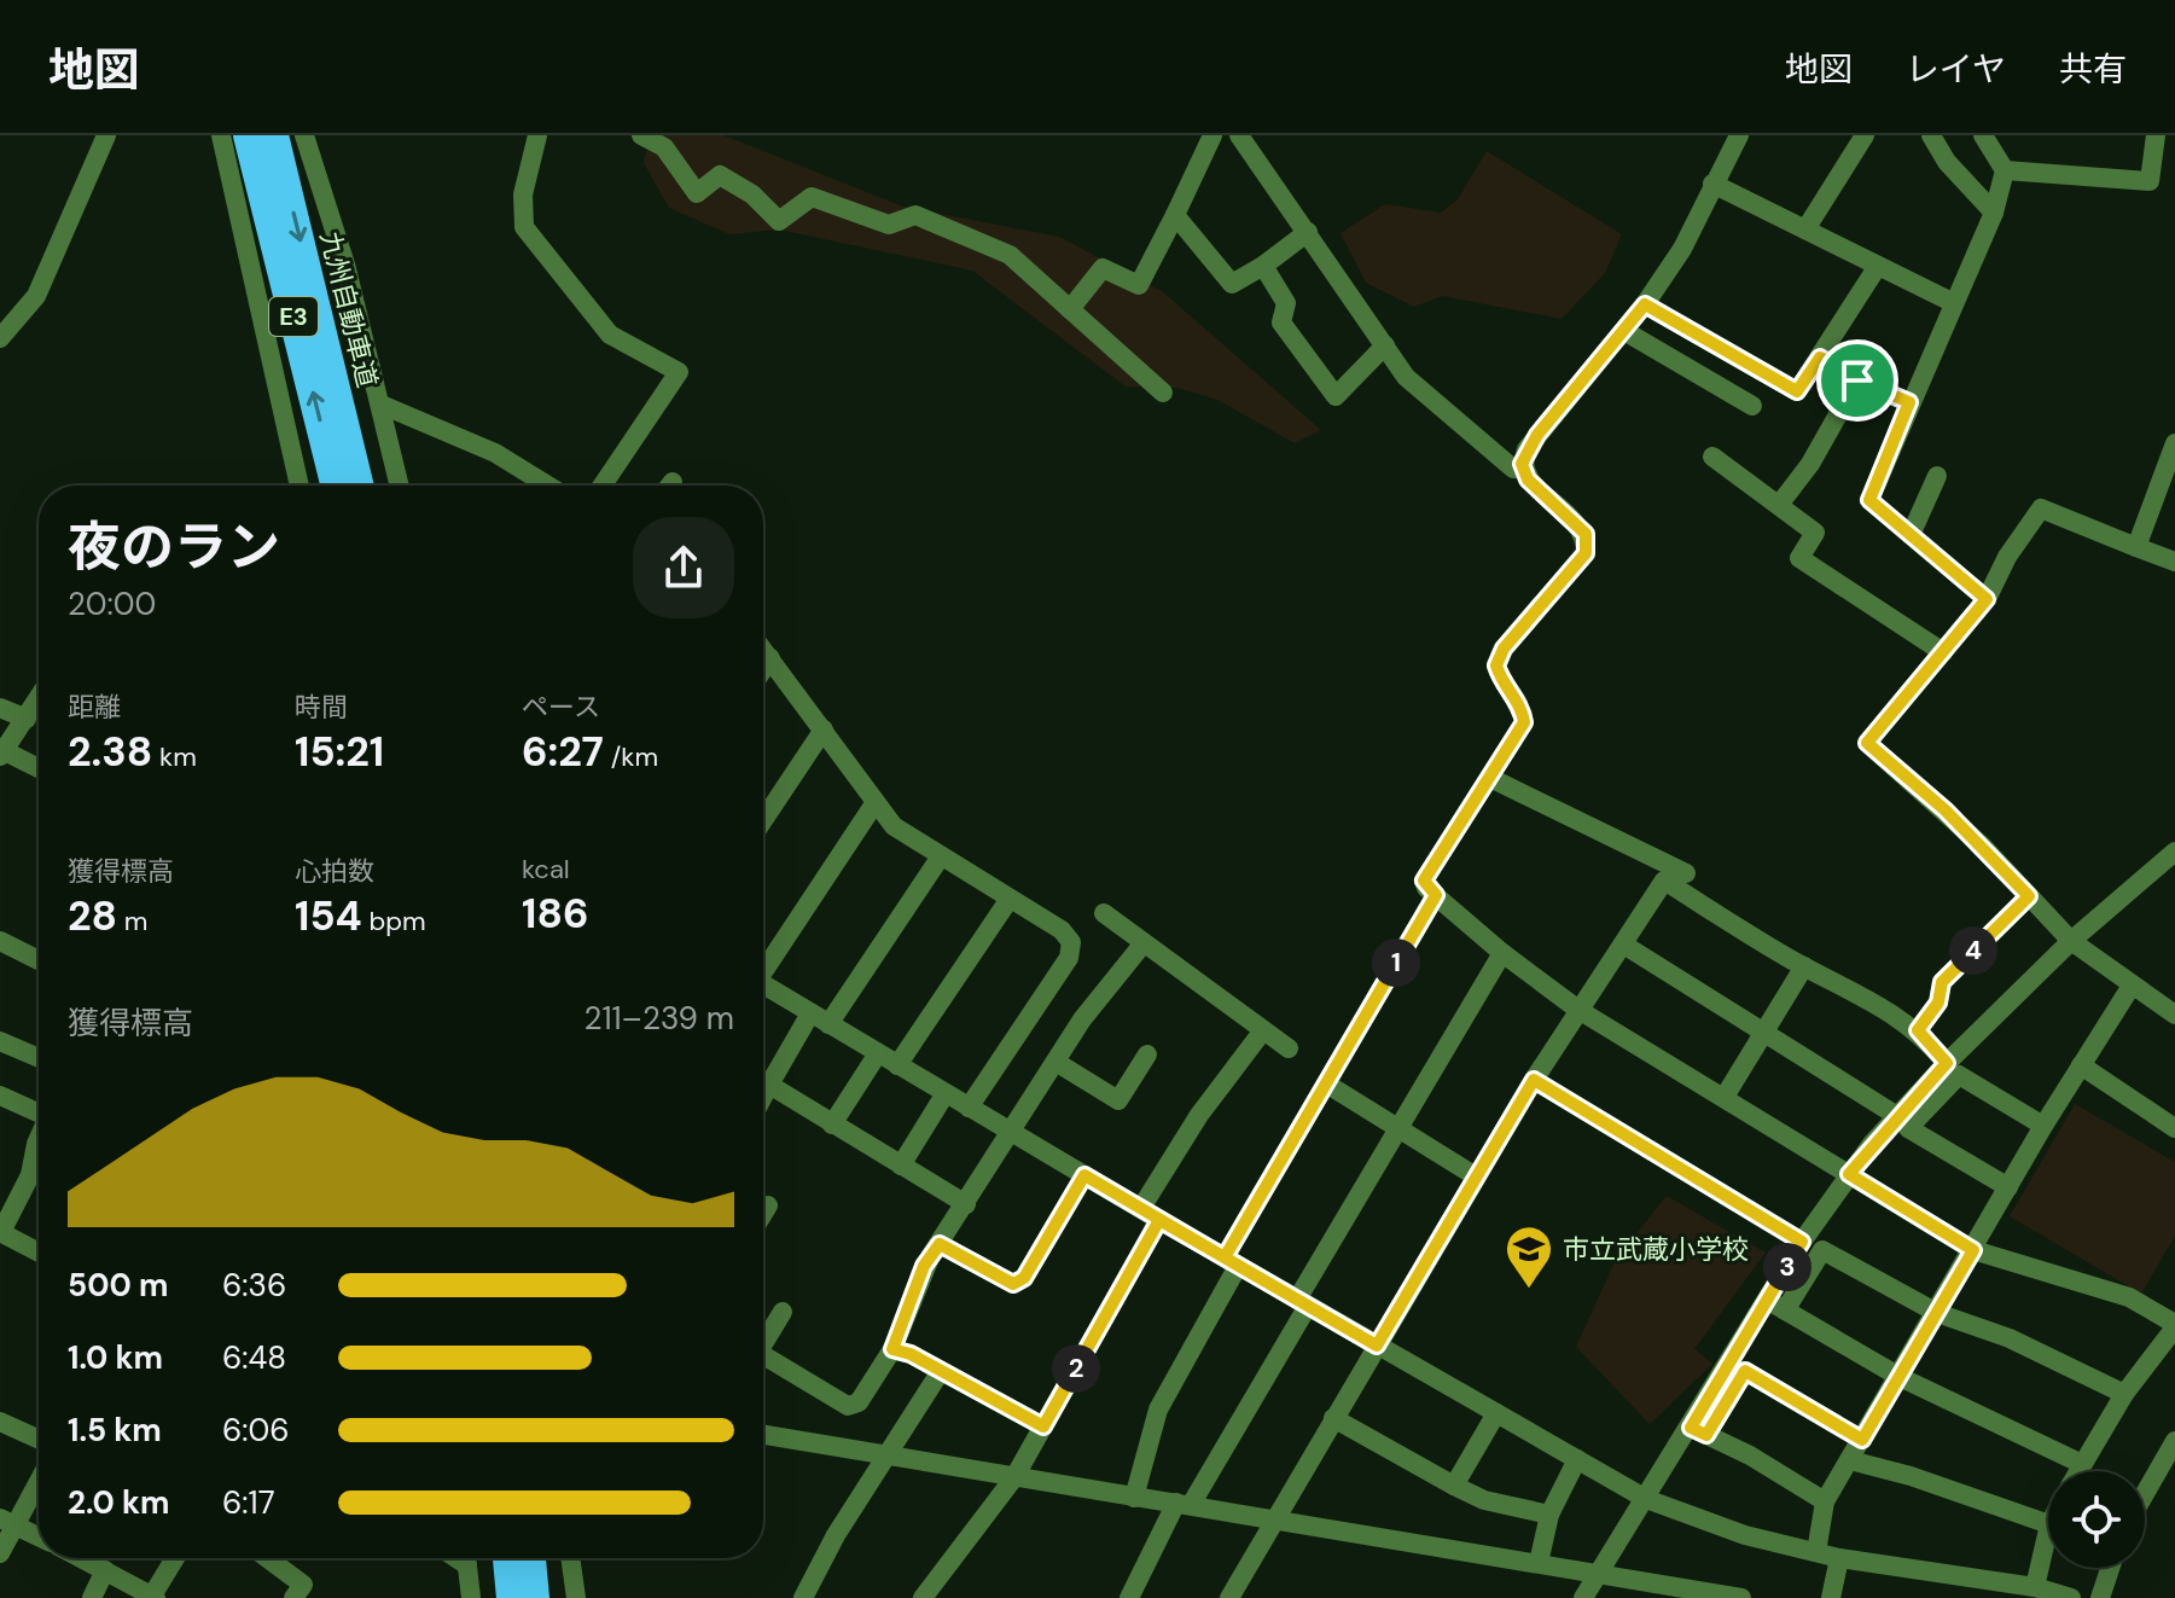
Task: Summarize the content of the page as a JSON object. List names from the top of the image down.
{
  "streets": {
    "highway": ["九州自動車道", "E3"]
  },
  "places": {
    "school or university": ["市立武蔵小学校"]
  },
  "page": {
    "header": "地図",
    "nav": ["地図", "レイヤ", "共有"],
    "heading": ["夜のラン", "20:00"],
    "stats": [
      ["距離", "2.38 km"],
      ["時間", "15:21"],
      ["ペース", "6:27 /km"],
      ["獲得標高", "28 m"],
      ["心拍数", "154 bpm"],
      ["kcal", "186"]
    ],
    "pins": [
      "4",
      "1",
      "3",
      "2"
    ],
    "chart": ["獲得標高", "211–239 m"],
    "list": [
      {
        "name": "500 m",
        "note": "6:36"
      },
      {
        "name": "1.0 km",
        "note": "6:48"
      },
      {
        "name": "1.5 km",
        "note": "6:06"
      },
      {
        "name": "2.0 km",
        "note": "6:17"
      }
    ]
  }
}
